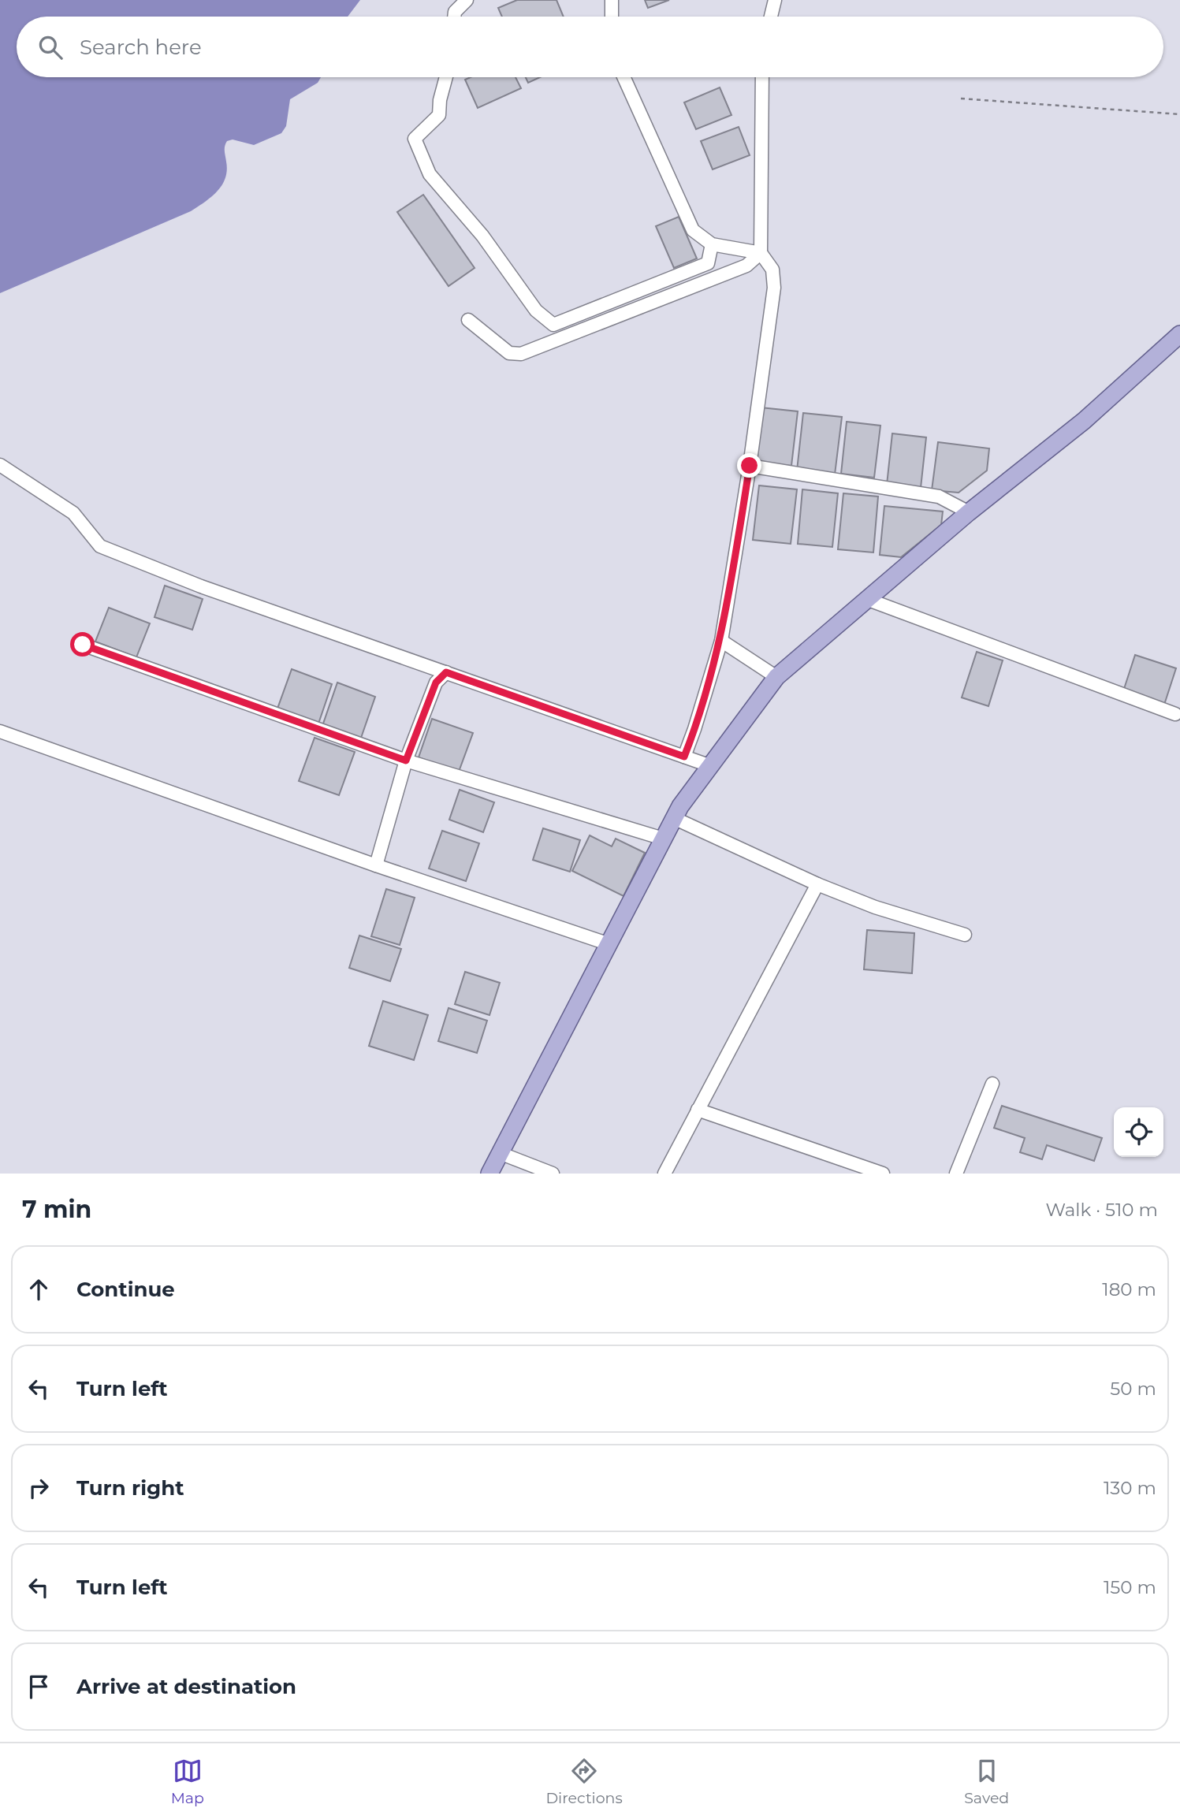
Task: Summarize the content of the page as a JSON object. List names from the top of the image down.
{
  "page": {
    "search": "Search here",
    "heading": ["7 min", "Walk · 510 m"],
    "list": [
      ["Continue", "180 m"],
      ["Turn left", "50 m"],
      ["Turn right", "130 m"],
      ["Turn left", "150 m"],
      "Arrive at destination"
    ],
    "nav": ["Map", "Directions", "Saved"]
  }
}
